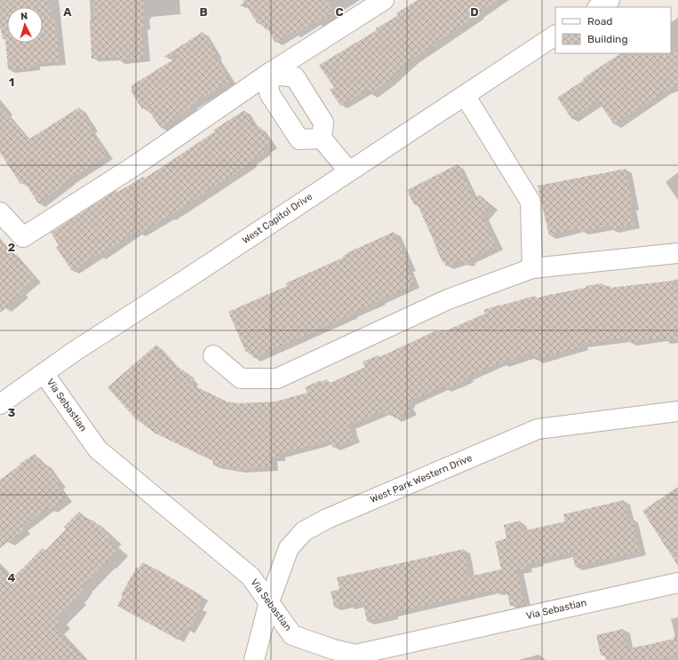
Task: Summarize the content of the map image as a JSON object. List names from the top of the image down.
{
  "streets": {
    "street": ["West Capitol Drive", "Via Sebastian", "West Park Western Drive"]
  },
  "crossings": [
    ["West Capitol Drive", "Via Sebastian"],
    ["Via Sebastian", "West Park Western Drive"]
  ],
  "legend": ["Road", "Building"],
  "north": "top",
  "grid": {
    "columns": [
      "A",
      "B",
      "C",
      "D"
    ],
    "rows": [
      "1",
      "2",
      "3",
      "4"
    ]
  }
}
